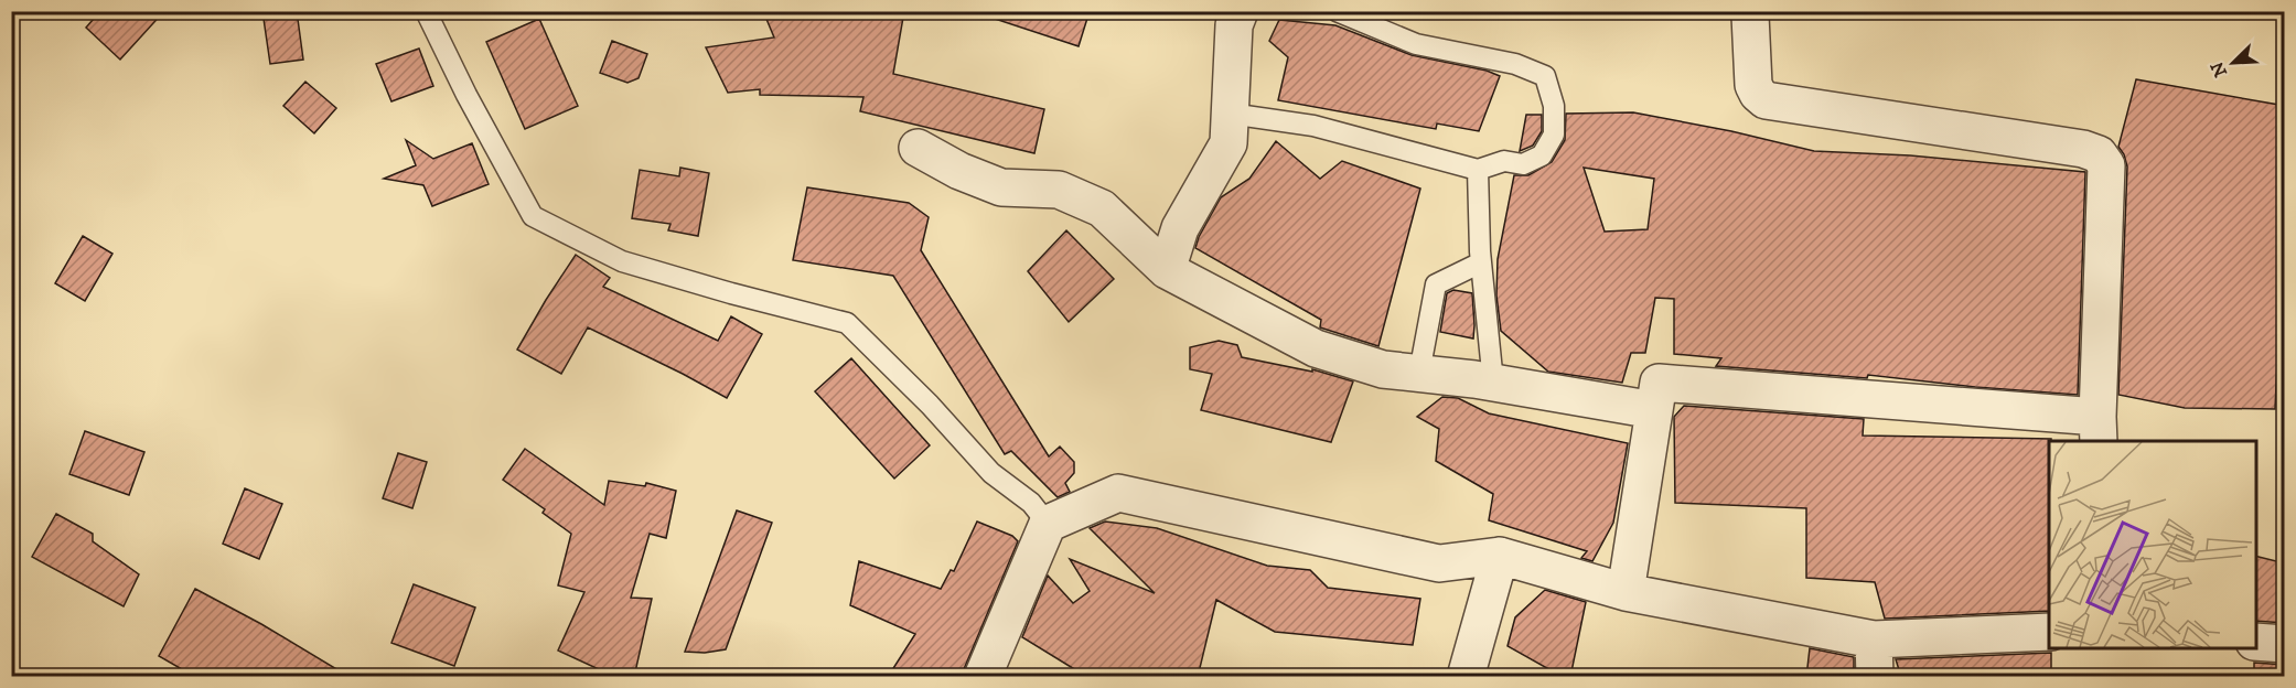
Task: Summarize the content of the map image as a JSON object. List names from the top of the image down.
{
  "north": "bottom left"
}
